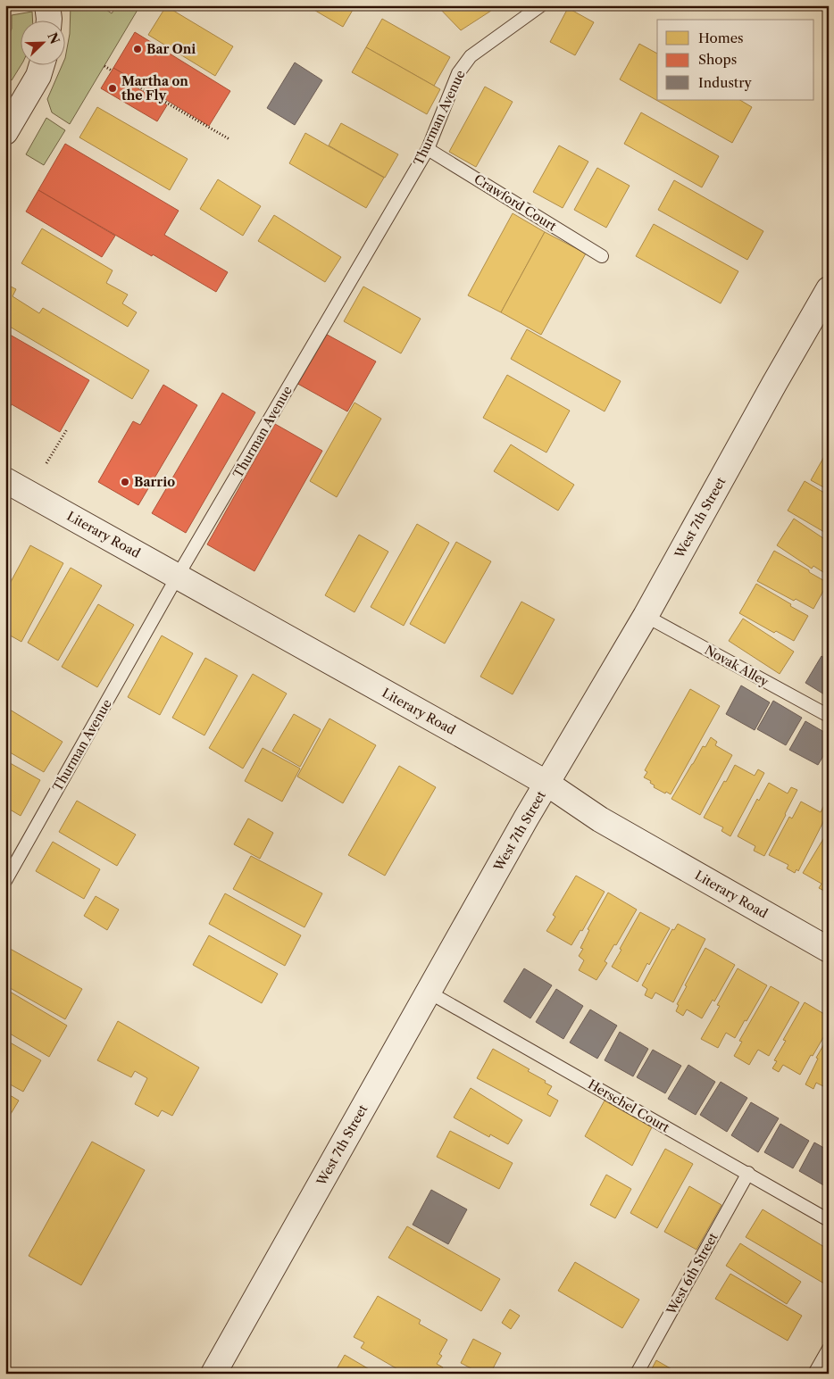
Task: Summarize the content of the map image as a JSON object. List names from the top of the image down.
{
  "streets": {
    "street": ["West 7th Street", "Literary Road"],
    "lane": [
      "Thurman Avenue",
      "Crawford Court",
      "Novak Alley",
      "Herschel Court",
      "West 6th Street"
    ]
  },
  "crossings": [
    ["Thurman Avenue", "Crawford Court"],
    ["Thurman Avenue", "Literary Road"],
    ["West 7th Street", "Literary Road"],
    ["West 7th Street", "Novak Alley"],
    ["West 7th Street", "Herschel Court"],
    ["Herschel Court", "West 6th Street"]
  ],
  "places": ["Bar Oni", "Martha on the Fly", "Barrio"],
  "legend": ["Homes", "Shops", "Industry"],
  "north": "top right"
}
